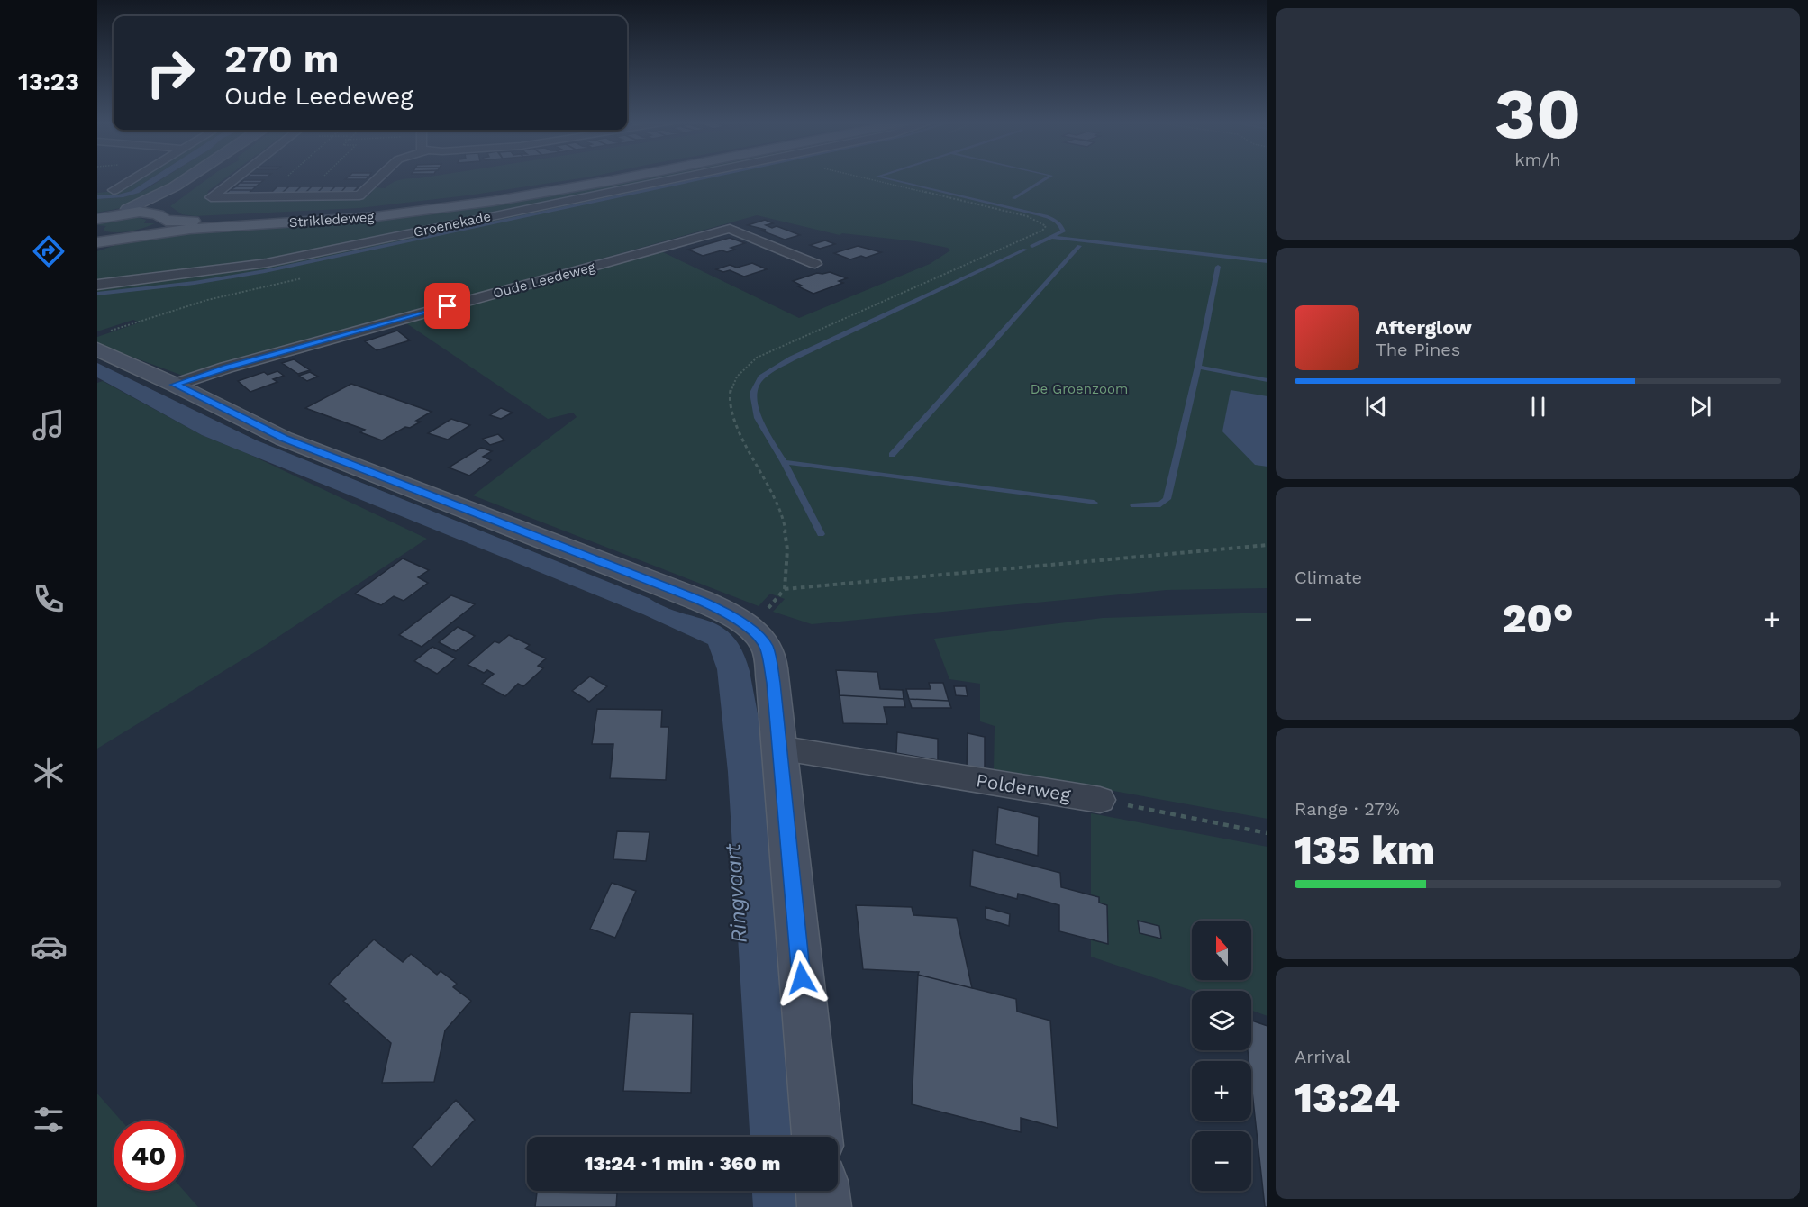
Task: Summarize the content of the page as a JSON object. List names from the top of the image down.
{
  "streets": {
    "main road": ["Strikledeweg"],
    "street": ["Groenekade", "Oude Leedeweg", "Polderweg"]
  },
  "water": ["Ringvaart"],
  "parks": ["De Groenzoom"],
  "north": "top",
  "page": {
    "tabs": "13:23",
    "tile": [
      ["30", "km/h"],
      "Climate",
      ["Range · 27%", "135 km"],
      ["Arrival", "13:24"]
    ],
    "turn": ["270 m", "Oude Leedeweg"],
    "song": ["Afterglow", "The Pines"],
    "heat": ["−", "20°", "+"],
    "map_buttons": ["+", "−"],
    "limit": "40",
    "trip": "13:24 · 1 min · 360 m"
  }
}
